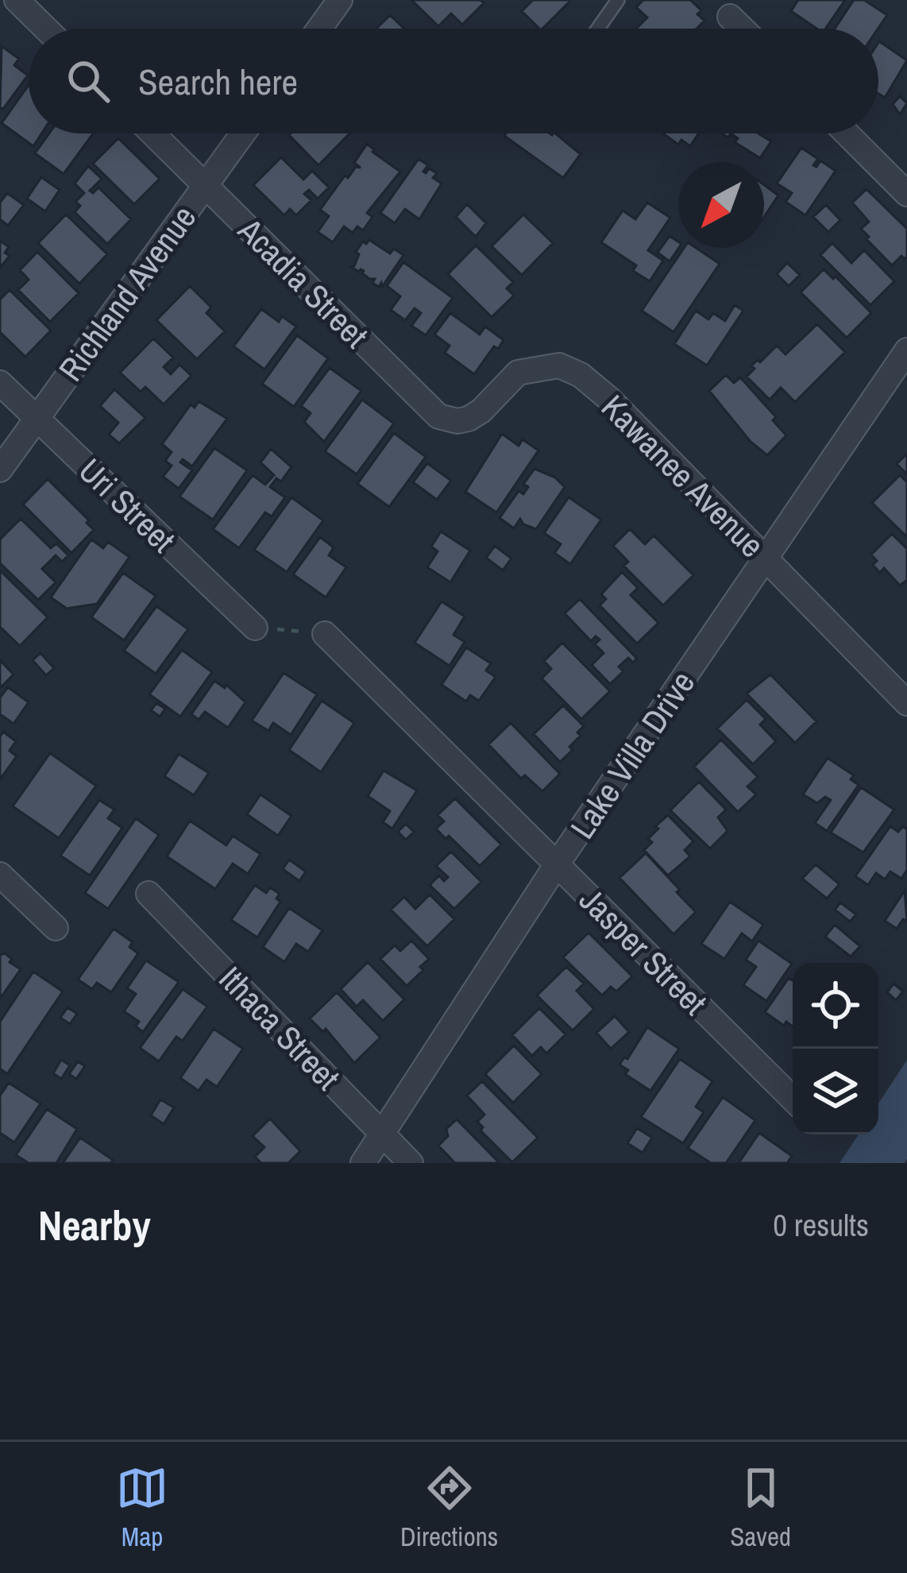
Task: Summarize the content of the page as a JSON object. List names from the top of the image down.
{
  "streets": {
    "street": [
      "Acadia Street",
      "Richland Avenue",
      "Kawanee Avenue",
      "Uri Street",
      "Lake Villa Drive",
      "Jasper Street",
      "Ithaca Street"
    ]
  },
  "crossings": [
    ["Acadia Street", "Richland Avenue"],
    ["Acadia Street", "Kawanee Avenue"],
    ["Richland Avenue", "Uri Street"],
    ["Kawanee Avenue", "Lake Villa Drive"],
    ["Lake Villa Drive", "Jasper Street"],
    ["Lake Villa Drive", "Ithaca Street"]
  ],
  "north": "bottom left",
  "page": {
    "search": "Search here",
    "heading": ["Nearby", "0 results"],
    "nav": ["Map", "Directions", "Saved"]
  }
}
